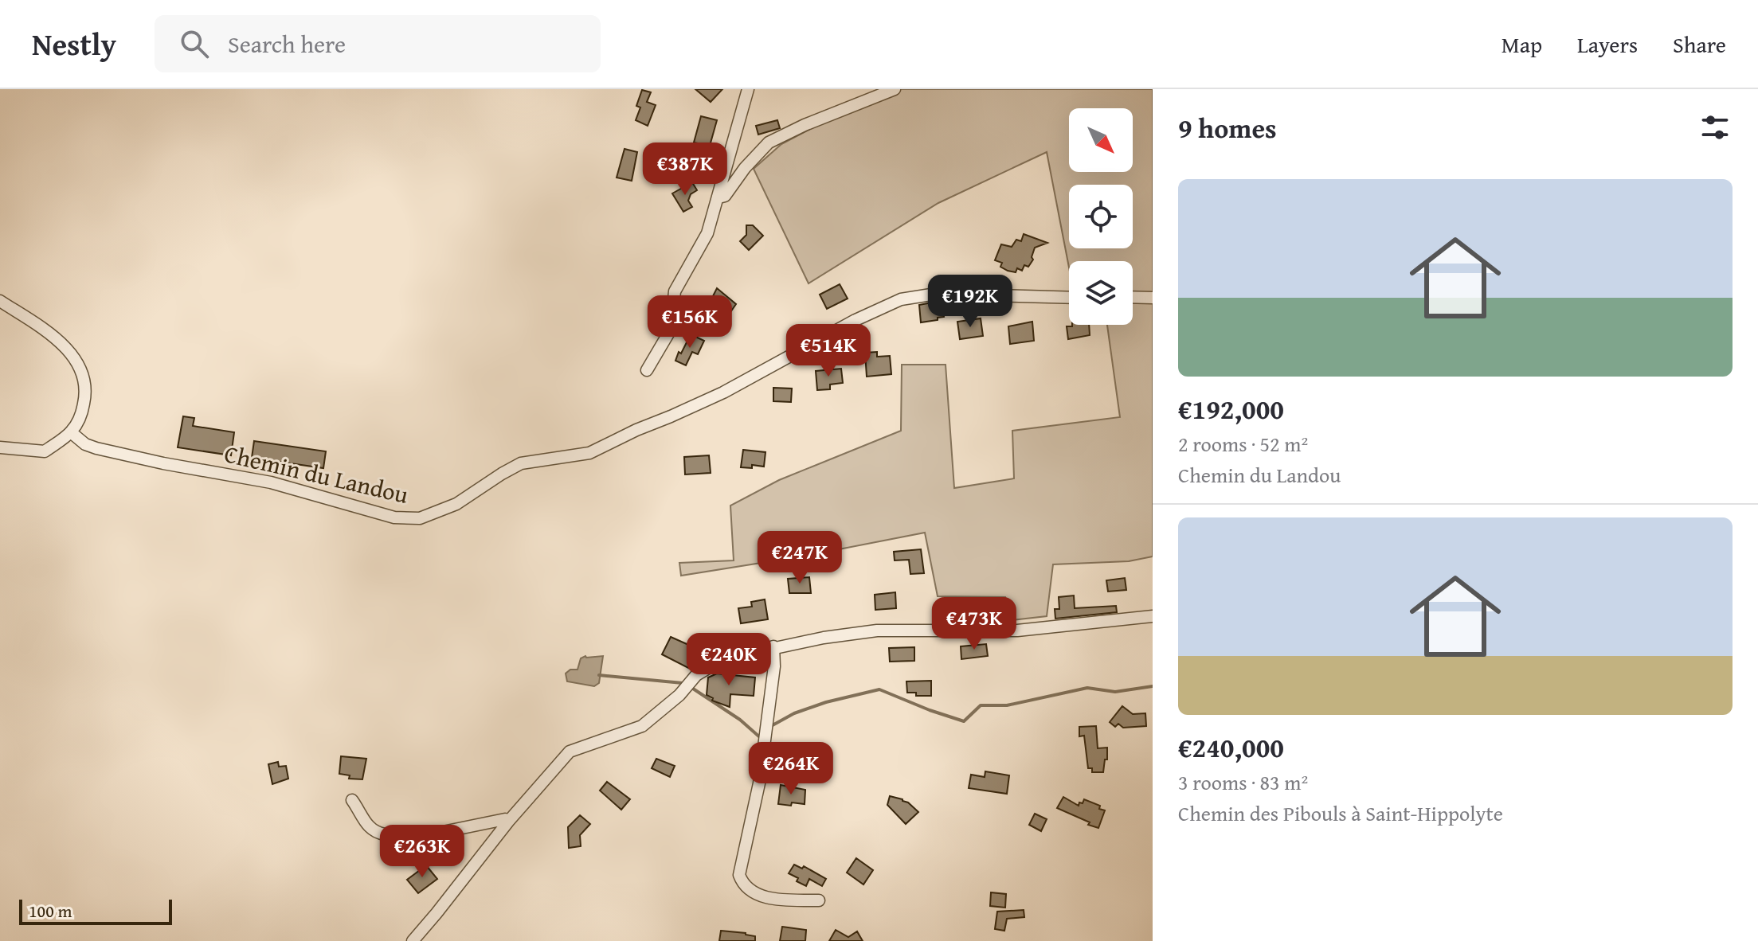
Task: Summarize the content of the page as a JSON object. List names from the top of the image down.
{
  "streets": {
    "street": ["Chemin du Landou"]
  },
  "scale_bar": "100 m",
  "north": "bottom right",
  "page": {
    "header": "Nestly",
    "search": "Search here",
    "nav": ["Map", "Layers", "Share"],
    "heading": "9 homes",
    "price": [
      "€387K",
      "€192K",
      "€156K",
      "€514K",
      "€247K",
      "€473K",
      "€240K",
      "€264K",
      "€263K"
    ],
    "list": [
      {
        "name": "€192,000",
        "note": "2 rooms · 52 m² · Chemin du Landou"
      },
      {
        "name": "€240,000",
        "note": "3 rooms · 83 m² · Chemin des Pibouls à Saint-Hippolyte"
      }
    ],
    "scale": "100 m"
  }
}
